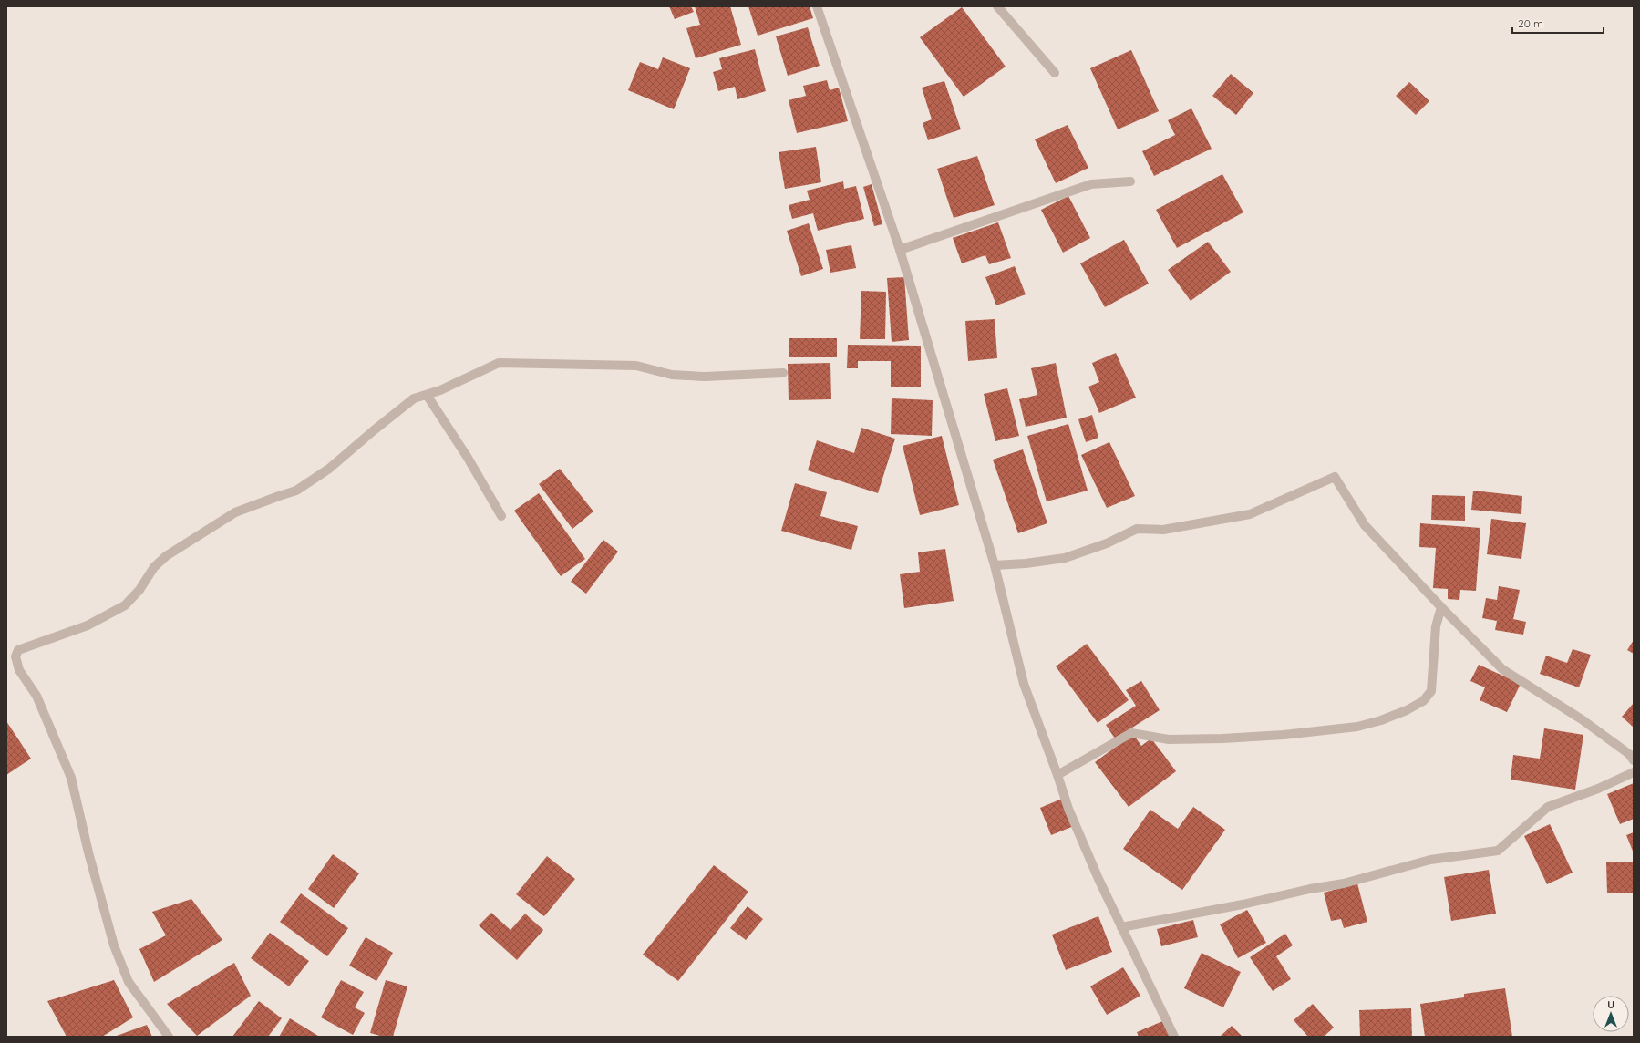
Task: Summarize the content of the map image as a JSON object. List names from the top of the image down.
{
  "scale_bar": "20 m",
  "north": "top"
}
